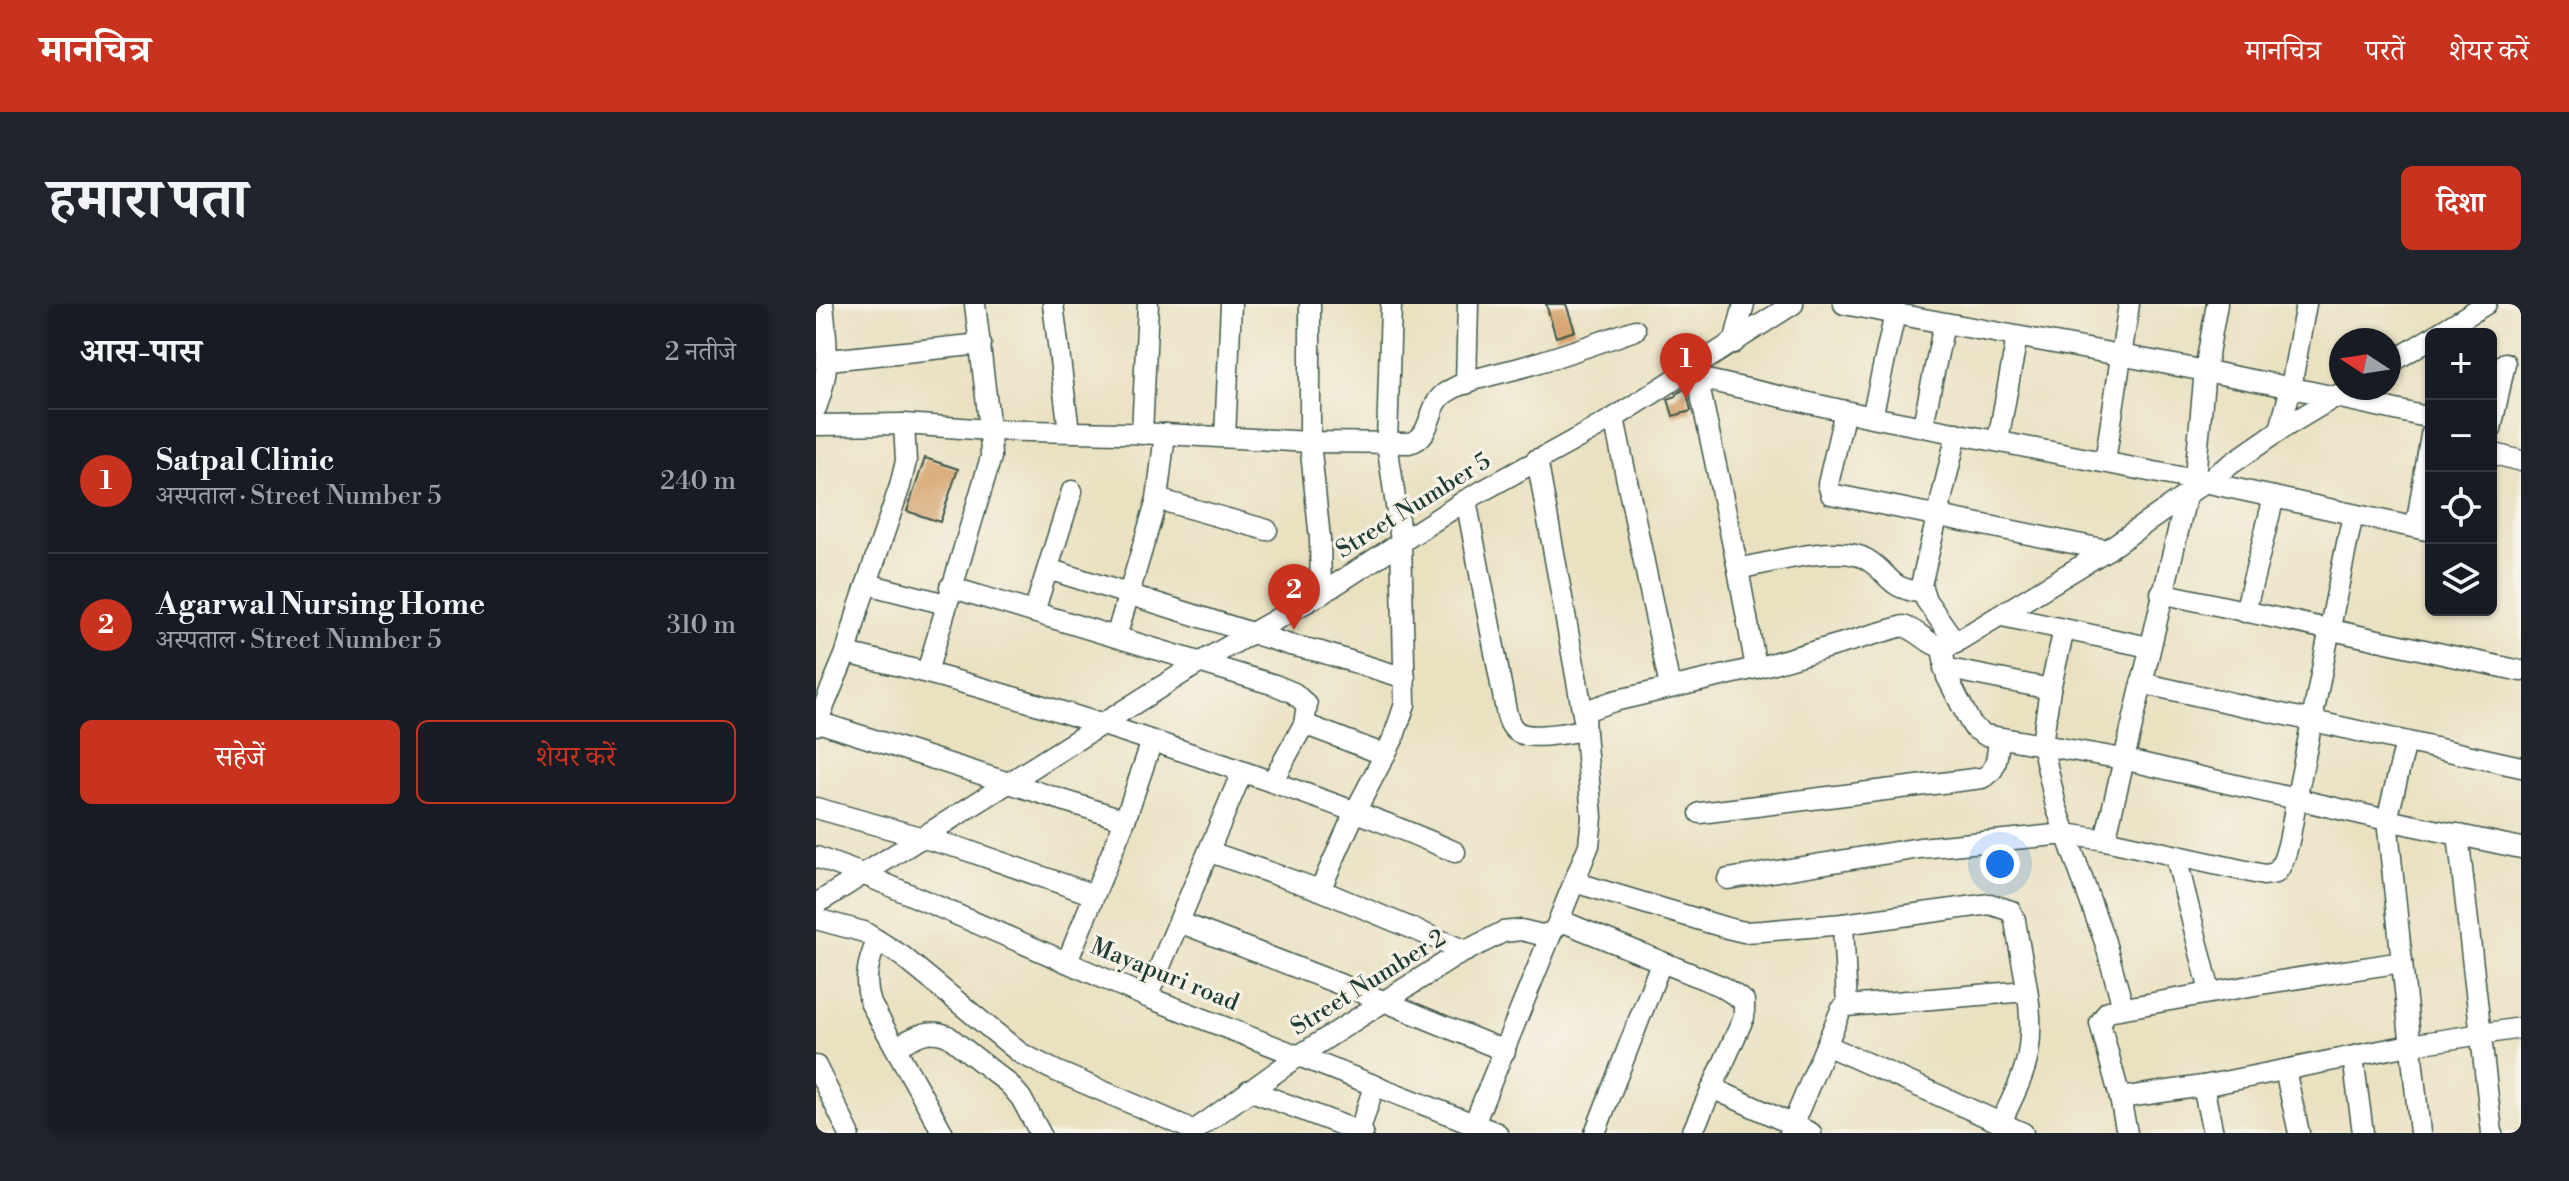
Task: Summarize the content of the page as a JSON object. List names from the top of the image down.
{
  "streets": {
    "street": ["Street Number 5", "Mayapuri road", "Street Number 2"]
  },
  "crossings": [
    ["Street Number 5", "Mayapuri road"],
    ["Mayapuri road", "Street Number 2"]
  ],
  "north": "left",
  "page": {
    "header": "मानचित्र",
    "nav": ["मानचित्र", "परतें", "शेयर करें"],
    "title": "हमारा पता",
    "buttons": [
      "दिशा",
      ["सहेजें", "शेयर करें"]
    ],
    "heading": ["आस-पास", "2 नतीजे"],
    "map_buttons": ["+", "−"],
    "pins": ["1", "2"],
    "list": [
      {
        "mark": "1",
        "name": "Satpal Clinic",
        "note": "अस्पताल · Street Number 5",
        "value": "240 m"
      },
      {
        "mark": "2",
        "name": "Agarwal Nursing Home",
        "note": "अस्पताल · Street Number 5",
        "value": "310 m"
      }
    ]
  }
}
